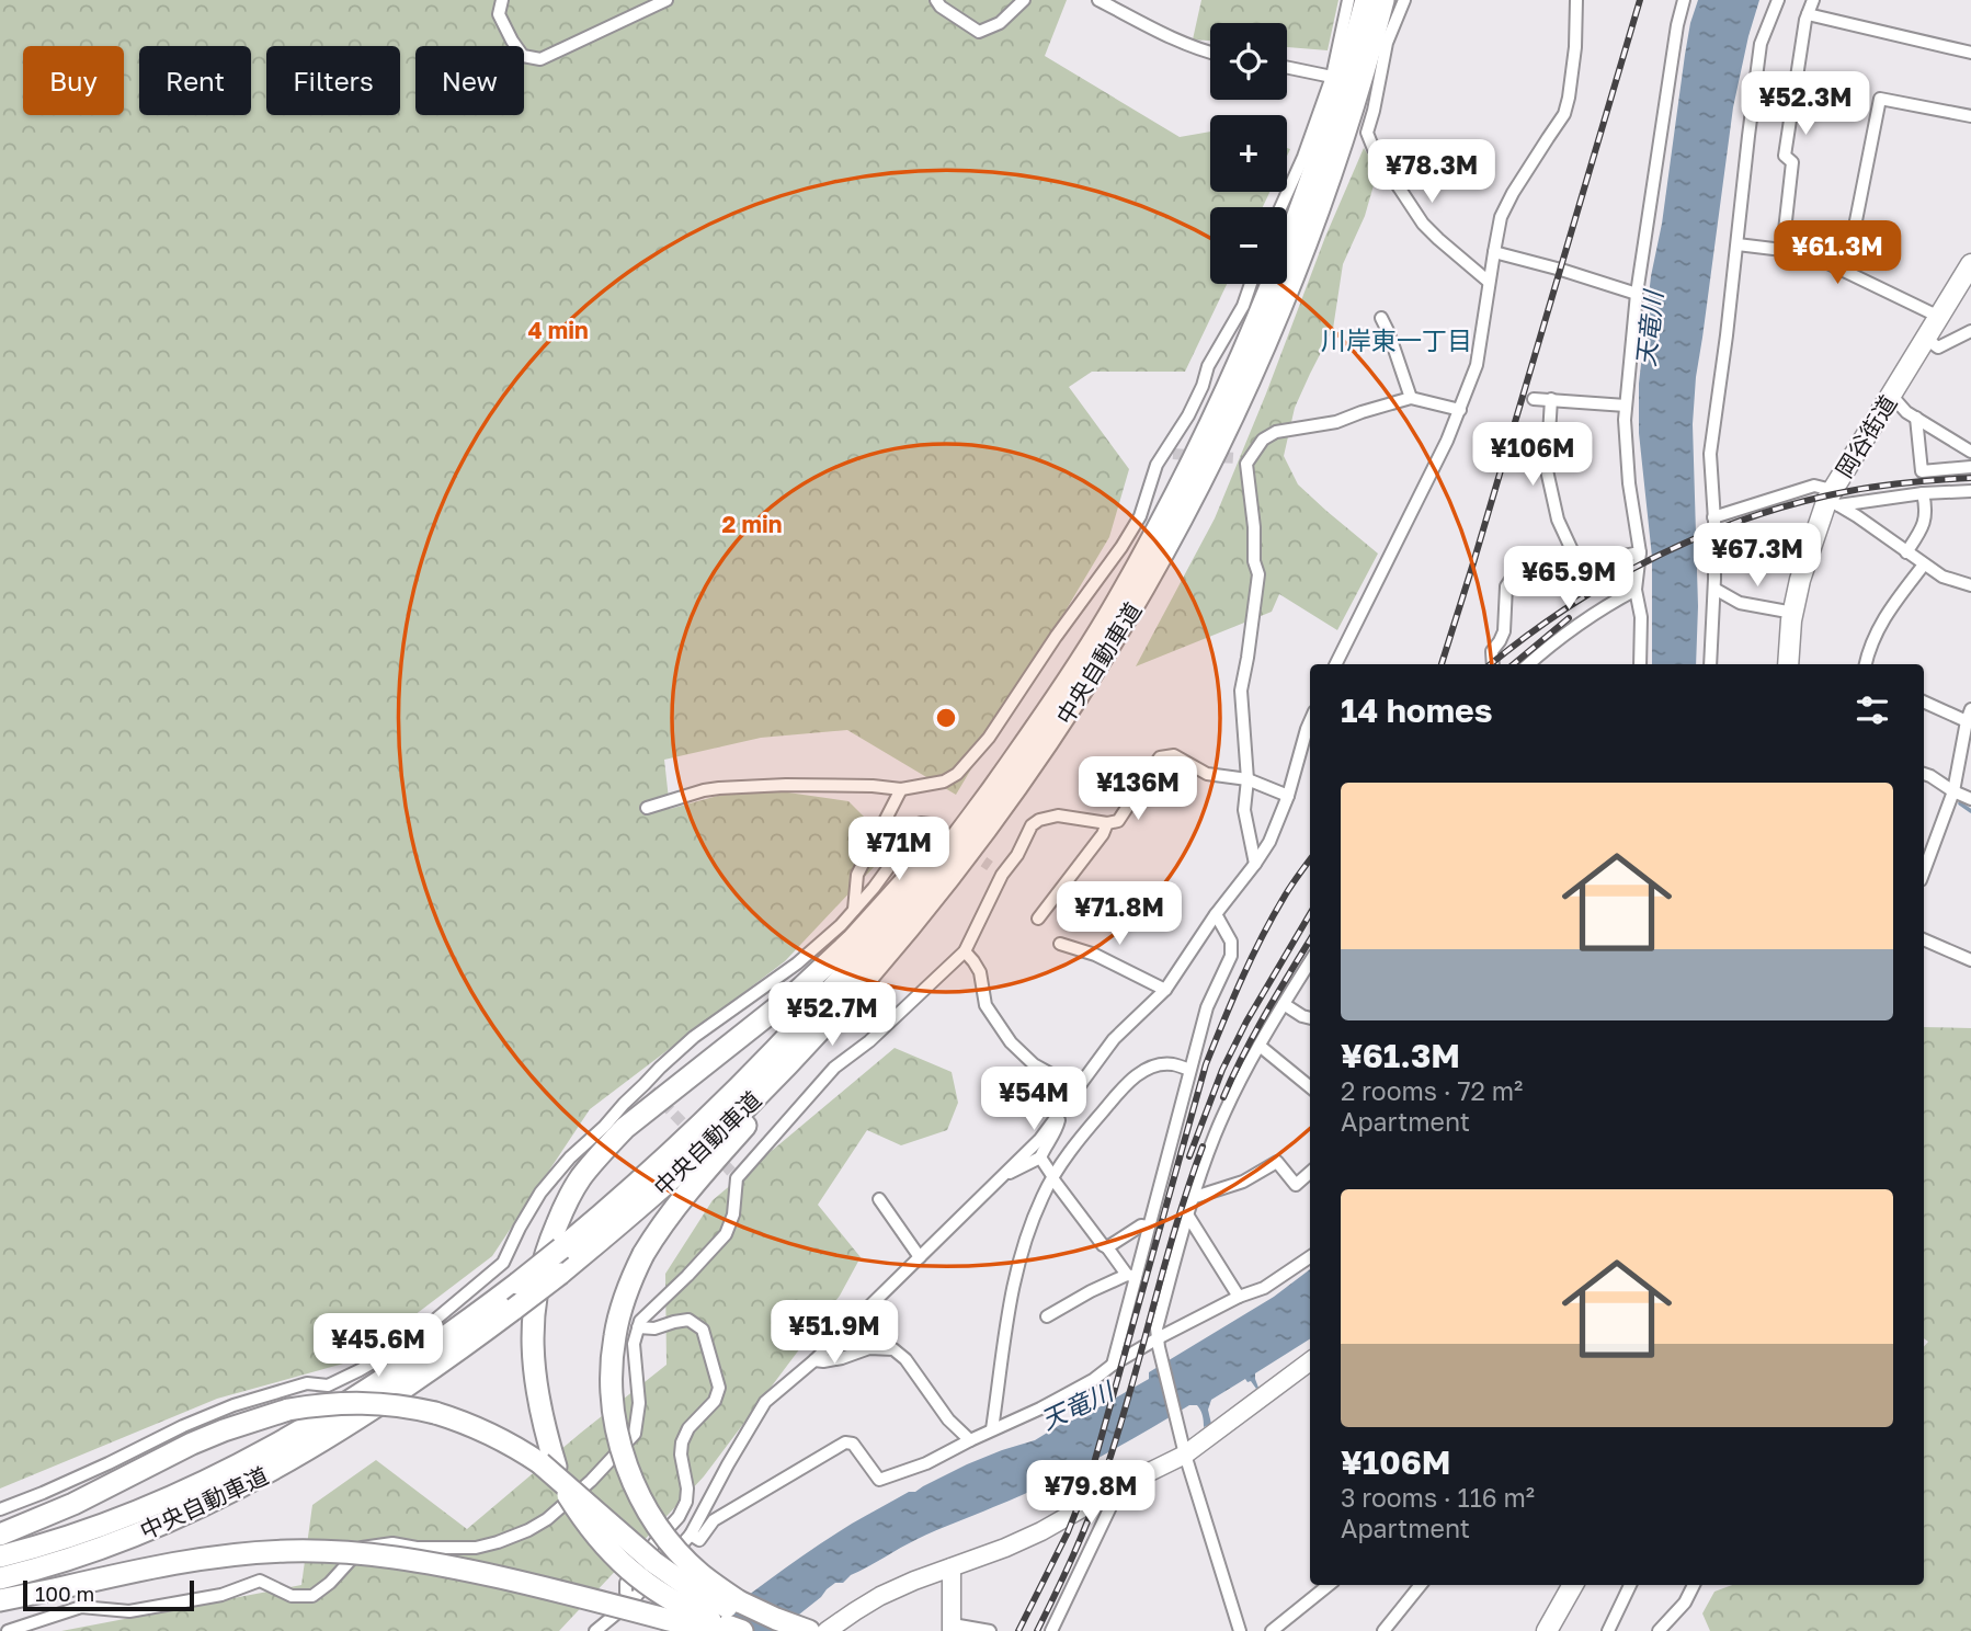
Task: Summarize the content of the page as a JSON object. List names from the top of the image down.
{
  "streets": {
    "highway": ["中央自動車道"],
    "main road": ["岡谷街道"]
  },
  "districts": ["川岸東一丁目"],
  "water": ["天竜川"],
  "scale_bar": "100 m",
  "page": {
    "map_buttons": ["+", "−"],
    "chip": [
      "Buy",
      "Rent",
      "Filters",
      "New"
    ],
    "price": [
      "¥52.3M",
      "¥78.3M",
      "¥61.3M",
      "¥106M",
      "¥67.3M",
      "¥65.9M",
      "¥136M",
      "¥71M",
      "¥71.8M",
      "¥52.7M",
      "¥54M",
      "¥51.9M",
      "¥45.6M",
      "¥79.8M"
    ],
    "heading": "14 homes",
    "list": [
      {
        "name": "¥61.3M",
        "note": "2 rooms · 72 m² · Apartment"
      },
      {
        "name": "¥106M",
        "note": "3 rooms · 116 m² · Apartment"
      }
    ],
    "scale": "100 m"
  },
  "rings": ["4 min", "2 min"]
}
